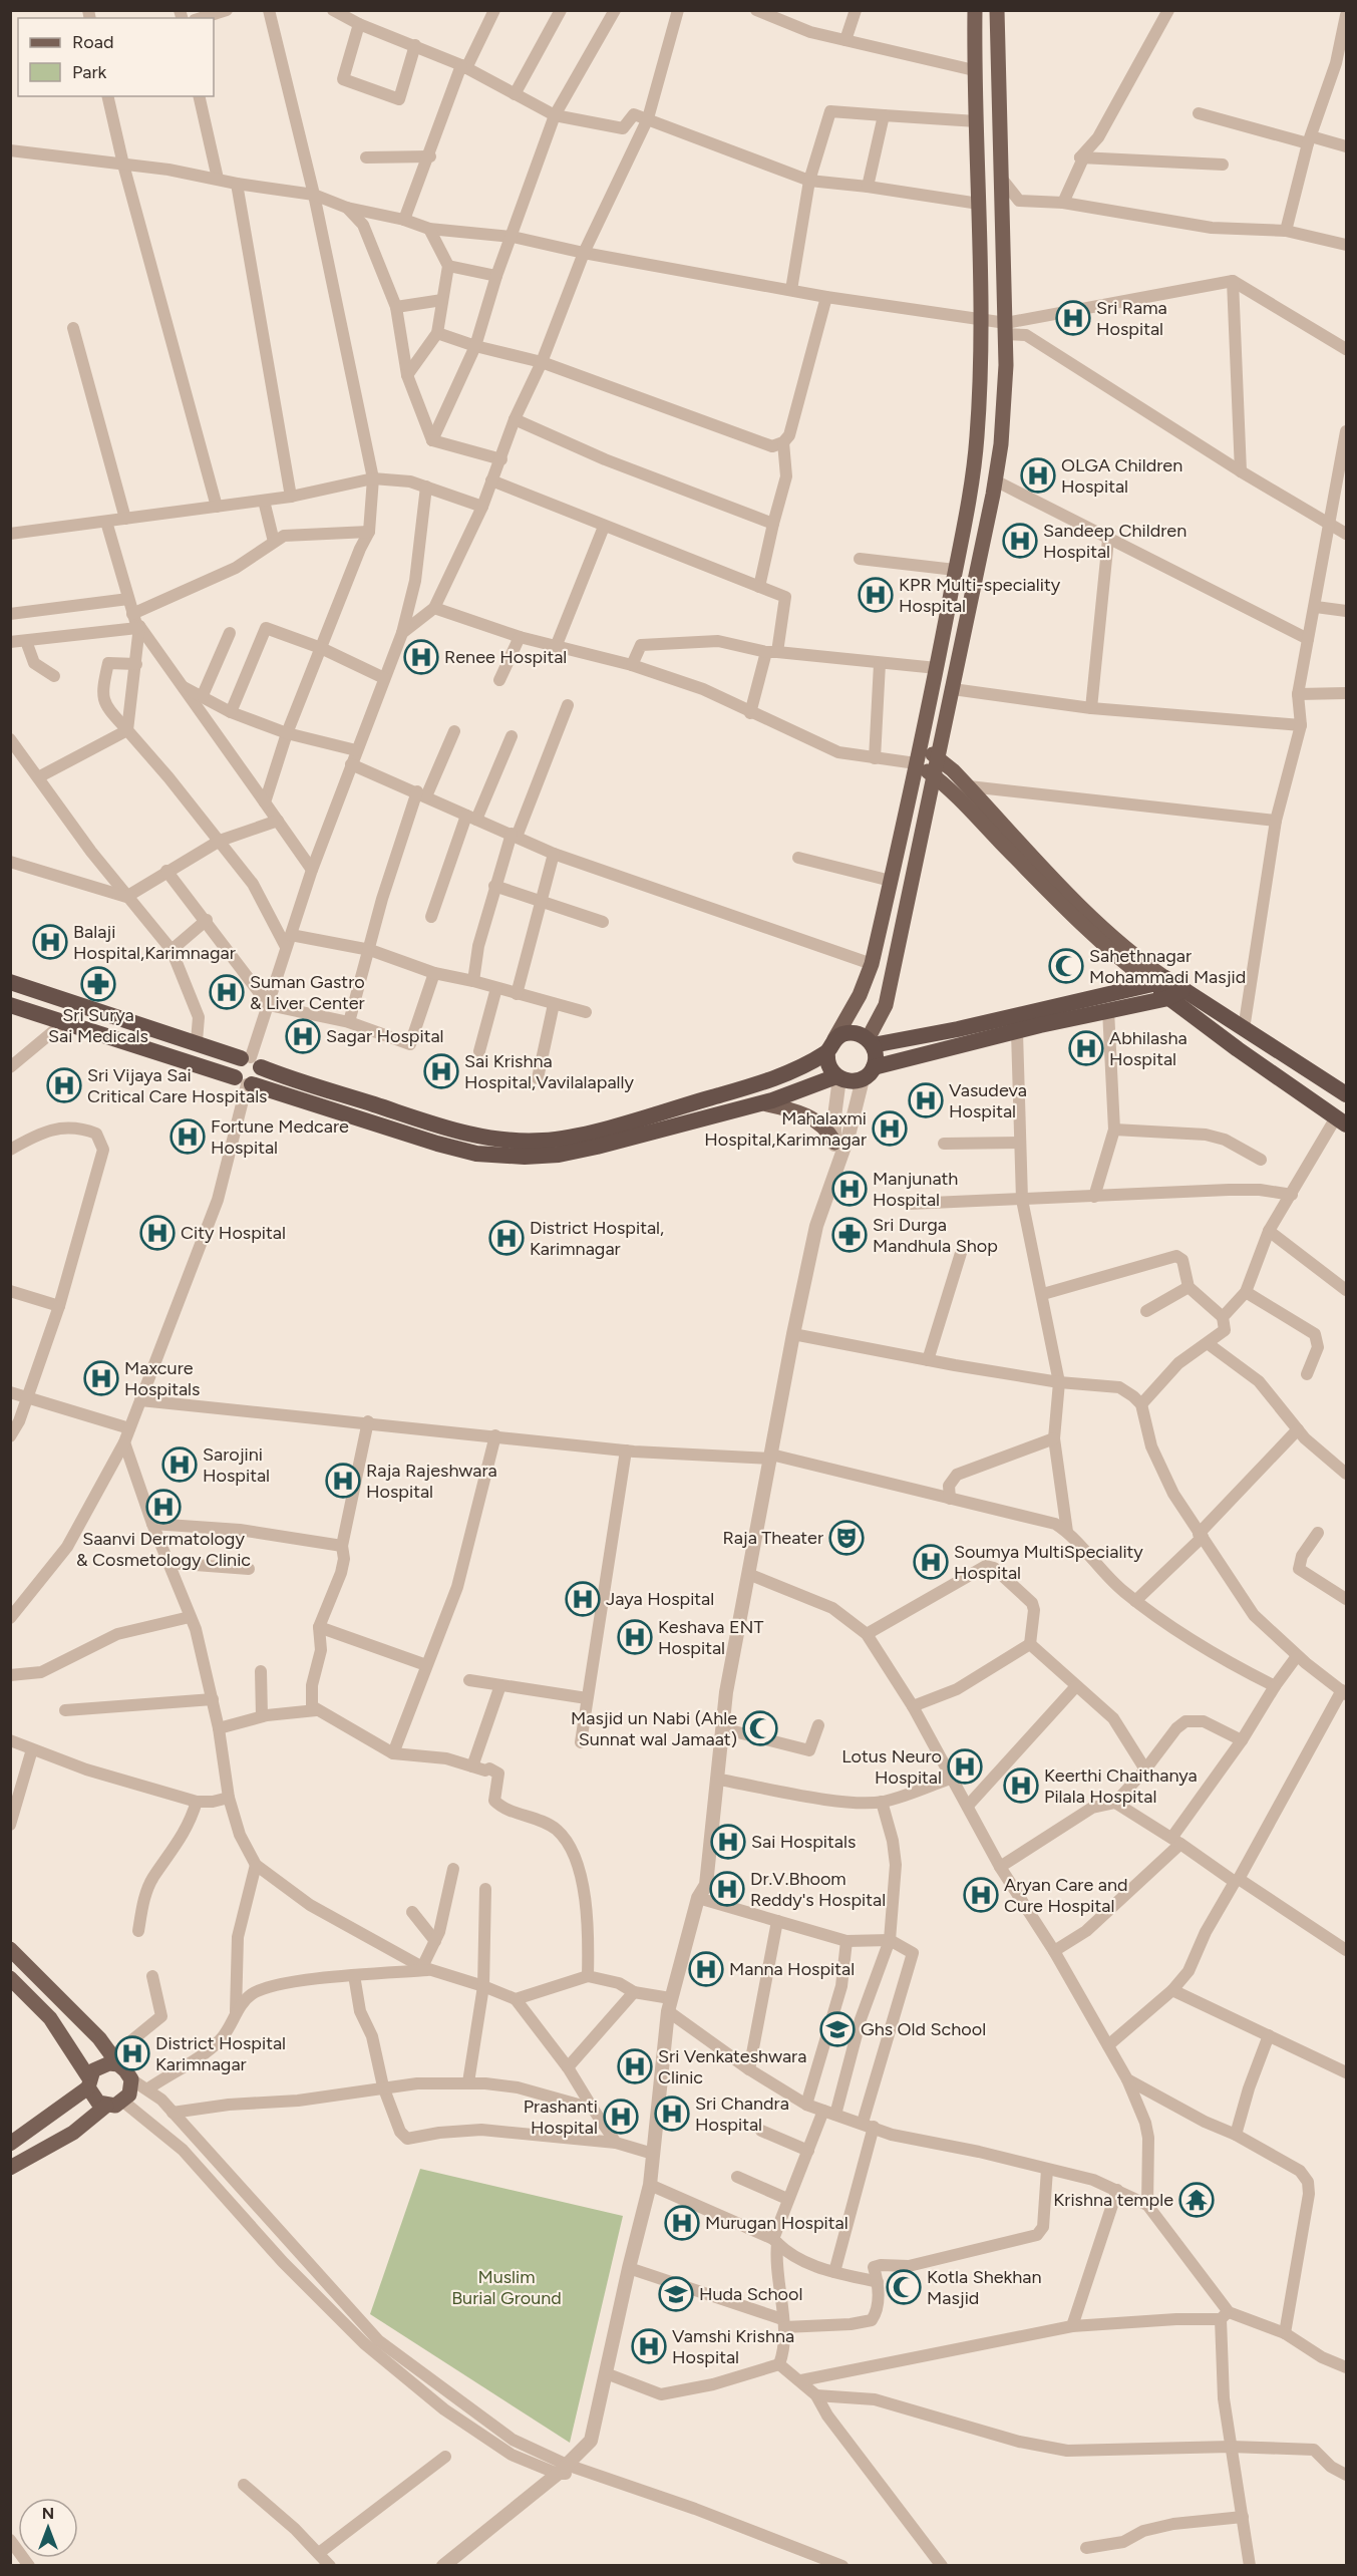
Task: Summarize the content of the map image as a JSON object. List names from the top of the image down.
{
  "parks": ["Muslim Burial Ground"],
  "places": {
    "hospital": [
      "Sri Rama Hospital",
      "OLGA Children Hospital",
      "Sandeep Children Hospital",
      "KPR Multi-speciality Hospital",
      "Renee Hospital",
      "Balaji Hospital,Karimnagar",
      "Suman Gastro & Liver Center",
      "Sagar Hospital",
      "Abhilasha Hospital",
      "Sai Krishna Hospital,Vavilalapally",
      "Sri Vijaya Sai Critical Care Hospitals",
      "Vasudeva Hospital",
      "Mahalaxmi Hospital,Karimnagar",
      "Fortune Medcare Hospital",
      "Manjunath Hospital",
      "City Hospital",
      "District Hospital, Karimnagar",
      "Maxcure Hospitals",
      "Sarojini Hospital",
      "Raja Rajeshwara Hospital",
      "Saanvi Dermatology & Cosmetology Clinic",
      "Soumya MultiSpeciality Hospital",
      "Jaya Hospital",
      "Keshava ENT Hospital",
      "Lotus Neuro Hospital",
      "Keerthi Chaithanya Pilala Hospital",
      "Sai Hospitals",
      "Dr.V.Bhoom Reddy's Hospital",
      "Aryan Care and Cure Hospital",
      "Manna Hospital",
      "District Hospital Karimnagar",
      "Sri Venkateshwara Clinic",
      "Sri Chandra Hospital",
      "Prashanti Hospital",
      "Murugan Hospital",
      "Vamshi Krishna Hospital"
    ],
    "mosque": ["Sahethnagar Mohammadi Masjid", "Masjid un Nabi (Ahle Sunnat wal Jamaat)", "Kotla Shekhan Masjid"],
    "pharmacy": ["Sri Surya Sai Medicals", "Sri Durga Mandhula Shop"],
    "theatre": ["Raja Theater"],
    "school or university": ["Ghs Old School", "Huda School"],
    "temple": ["Krishna temple"]
  },
  "legend": ["Road", "Park"],
  "north": "top"
}
